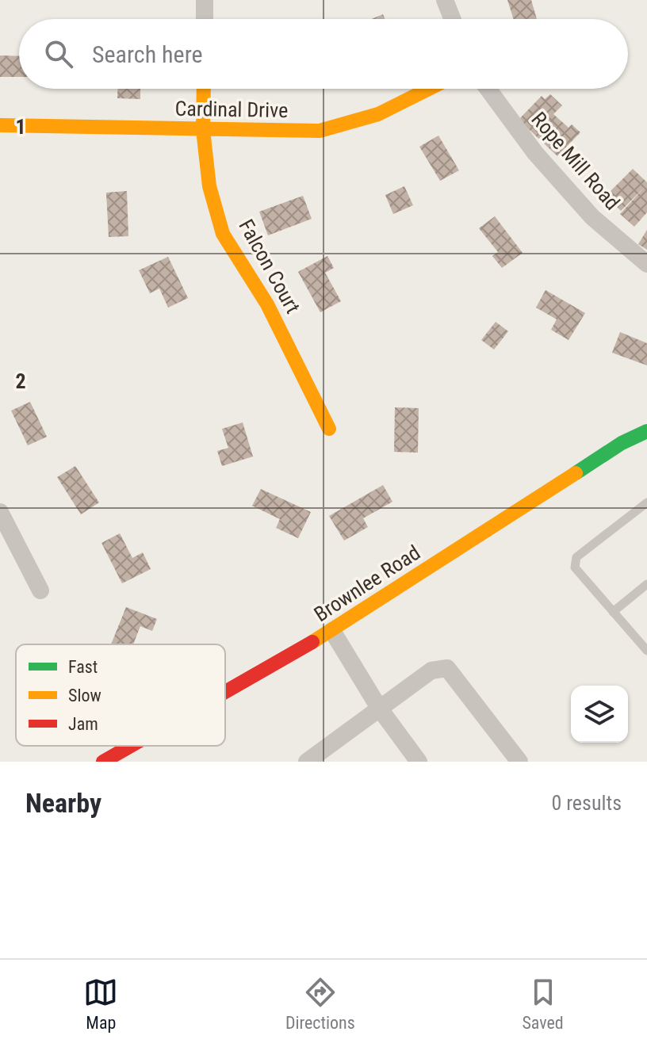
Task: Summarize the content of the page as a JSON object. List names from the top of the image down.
{
  "streets": {
    "street": [
      "Cardinal Drive",
      "Rope Mill Road",
      "Falcon Court",
      "Brownlee Road"
    ]
  },
  "crossings": [
    ["Cardinal Drive", "Falcon Court"]
  ],
  "legend": ["Fast", "Slow", "Jam"],
  "page": {
    "search": "Search here",
    "heading": ["Nearby", "0 results"],
    "nav": ["Map", "Directions", "Saved"]
  },
  "grid": {
    "rows": ["1", "2"]
  }
}
